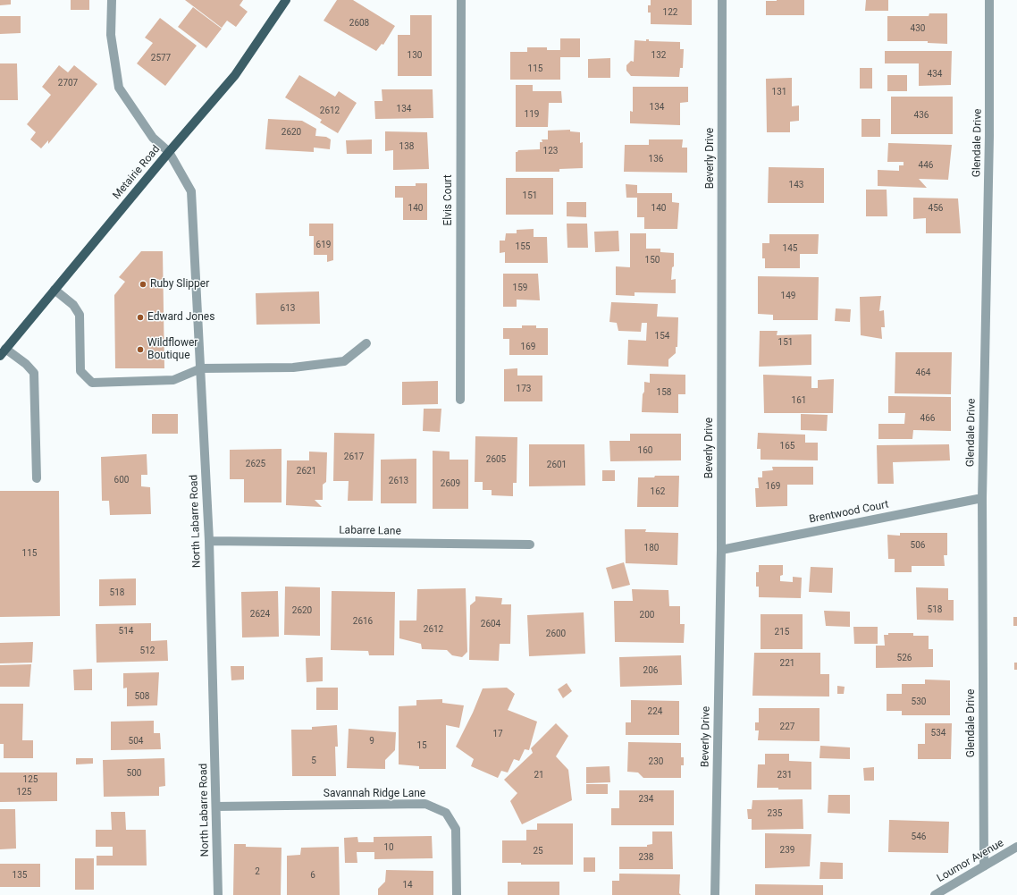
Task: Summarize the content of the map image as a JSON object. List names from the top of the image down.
{
  "streets": {
    "main road": ["Metairie Road"],
    "street": [
      "Glendale Drive",
      "Beverly Drive",
      "Elvis Court",
      "Brentwood Court",
      "North Labarre Road",
      "Labarre Lane",
      "Savannah Ridge Lane",
      "Loumor Avenue"
    ]
  },
  "crossings": [
    ["Glendale Drive", "Brentwood Court"],
    ["Glendale Drive", "Loumor Avenue"],
    ["Beverly Drive", "Brentwood Court"],
    ["Metairie Road", "North Labarre Road"],
    ["North Labarre Road", "Labarre Lane"],
    ["North Labarre Road", "Savannah Ridge Lane"]
  ],
  "places": ["Ruby Slipper", "Edward Jones", "Wildflower Boutique"],
  "house_numbers": [
    "122",
    "2608",
    "430",
    "130",
    "132",
    "2577",
    "115",
    "434",
    "2707",
    "131",
    "134",
    "134",
    "2612",
    "119",
    "436",
    "2620",
    "138",
    "123",
    "136",
    "446",
    "143",
    "151",
    "140",
    "140",
    "456",
    "619",
    "155",
    "145",
    "150",
    "159",
    "149",
    "613",
    "154",
    "151",
    "169",
    "464",
    "173",
    "158",
    "161",
    "466",
    "165",
    "160",
    "2617",
    "2605",
    "2625",
    "2601",
    "2621",
    "600",
    "2613",
    "2609",
    "169",
    "162",
    "506",
    "180",
    "115",
    "518",
    "518",
    "2620",
    "2624",
    "200",
    "2616",
    "2604",
    "2612",
    "514",
    "215",
    "2600",
    "512",
    "526",
    "221",
    "206",
    "508",
    "530",
    "224",
    "227",
    "534",
    "17",
    "504",
    "9",
    "15",
    "5",
    "230",
    "500",
    "21",
    "231",
    "125",
    "125",
    "234",
    "235",
    "546",
    "10",
    "239",
    "25",
    "238",
    "2",
    "135",
    "6",
    "14"
  ]
}
